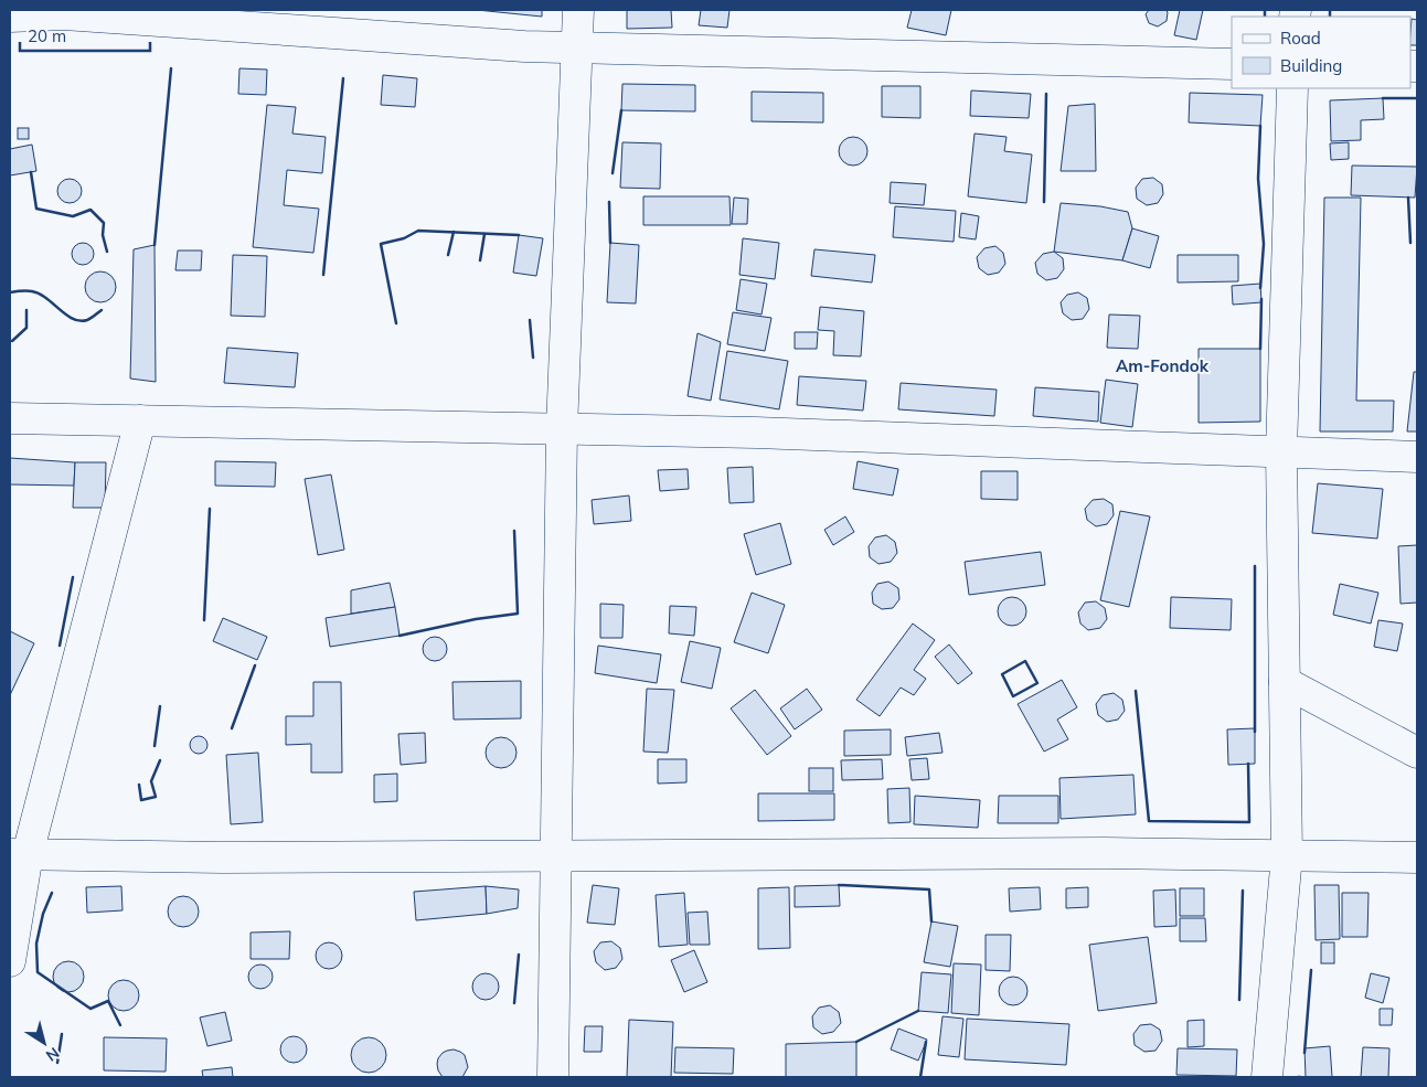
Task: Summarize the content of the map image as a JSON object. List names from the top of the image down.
{
  "districts": ["Am-Fondok"],
  "legend": ["Road", "Building"],
  "scale_bar": "20 m",
  "north": "bottom right"
}
